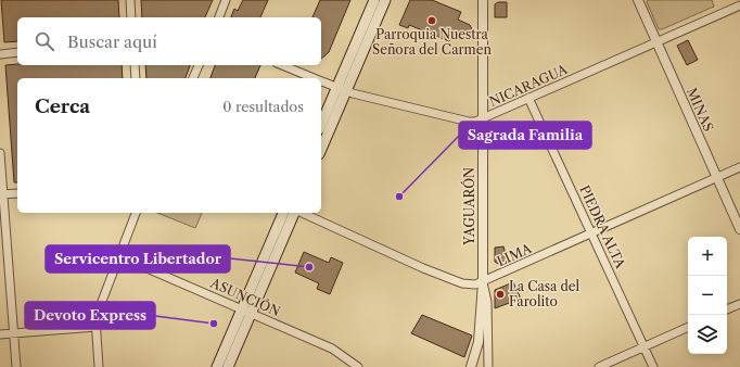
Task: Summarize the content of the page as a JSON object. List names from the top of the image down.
{
  "streets": {
    "street": [
      "NICARAGUA",
      "MINAS",
      "YAGUARÓN",
      "PIEDRA ALTA",
      "LIMA",
      "ASUNCIÓN"
    ]
  },
  "crossings": [
    ["NICARAGUA", "MINAS"],
    ["NICARAGUA", "YAGUARÓN"],
    ["NICARAGUA", "PIEDRA ALTA"],
    ["MINAS", "LIMA"],
    ["YAGUARÓN", "LIMA"],
    ["PIEDRA ALTA", "LIMA"]
  ],
  "places": [
    "Parroquia Nuestra Señora del Carmen",
    "Sagrada Familia",
    "Servicentro Libertador",
    "La Casa del Farolito",
    "Devoto Express"
  ],
  "page": {
    "search": "Buscar aquí",
    "heading": ["Cerca", "0 resultados"],
    "map_buttons": ["+", "−"]
  }
}
